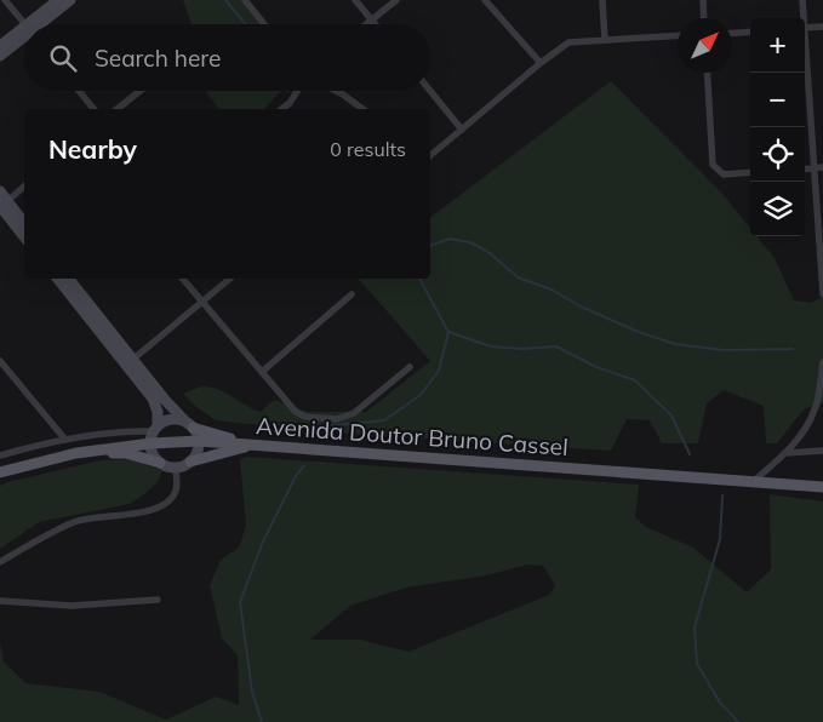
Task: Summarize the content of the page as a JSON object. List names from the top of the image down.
{
  "streets": {
    "main road": ["Avenida Doutor Bruno Cassel"]
  },
  "north": "top right",
  "page": {
    "map_buttons": ["+", "−"],
    "search": "Search here",
    "heading": ["Nearby", "0 results"]
  }
}
